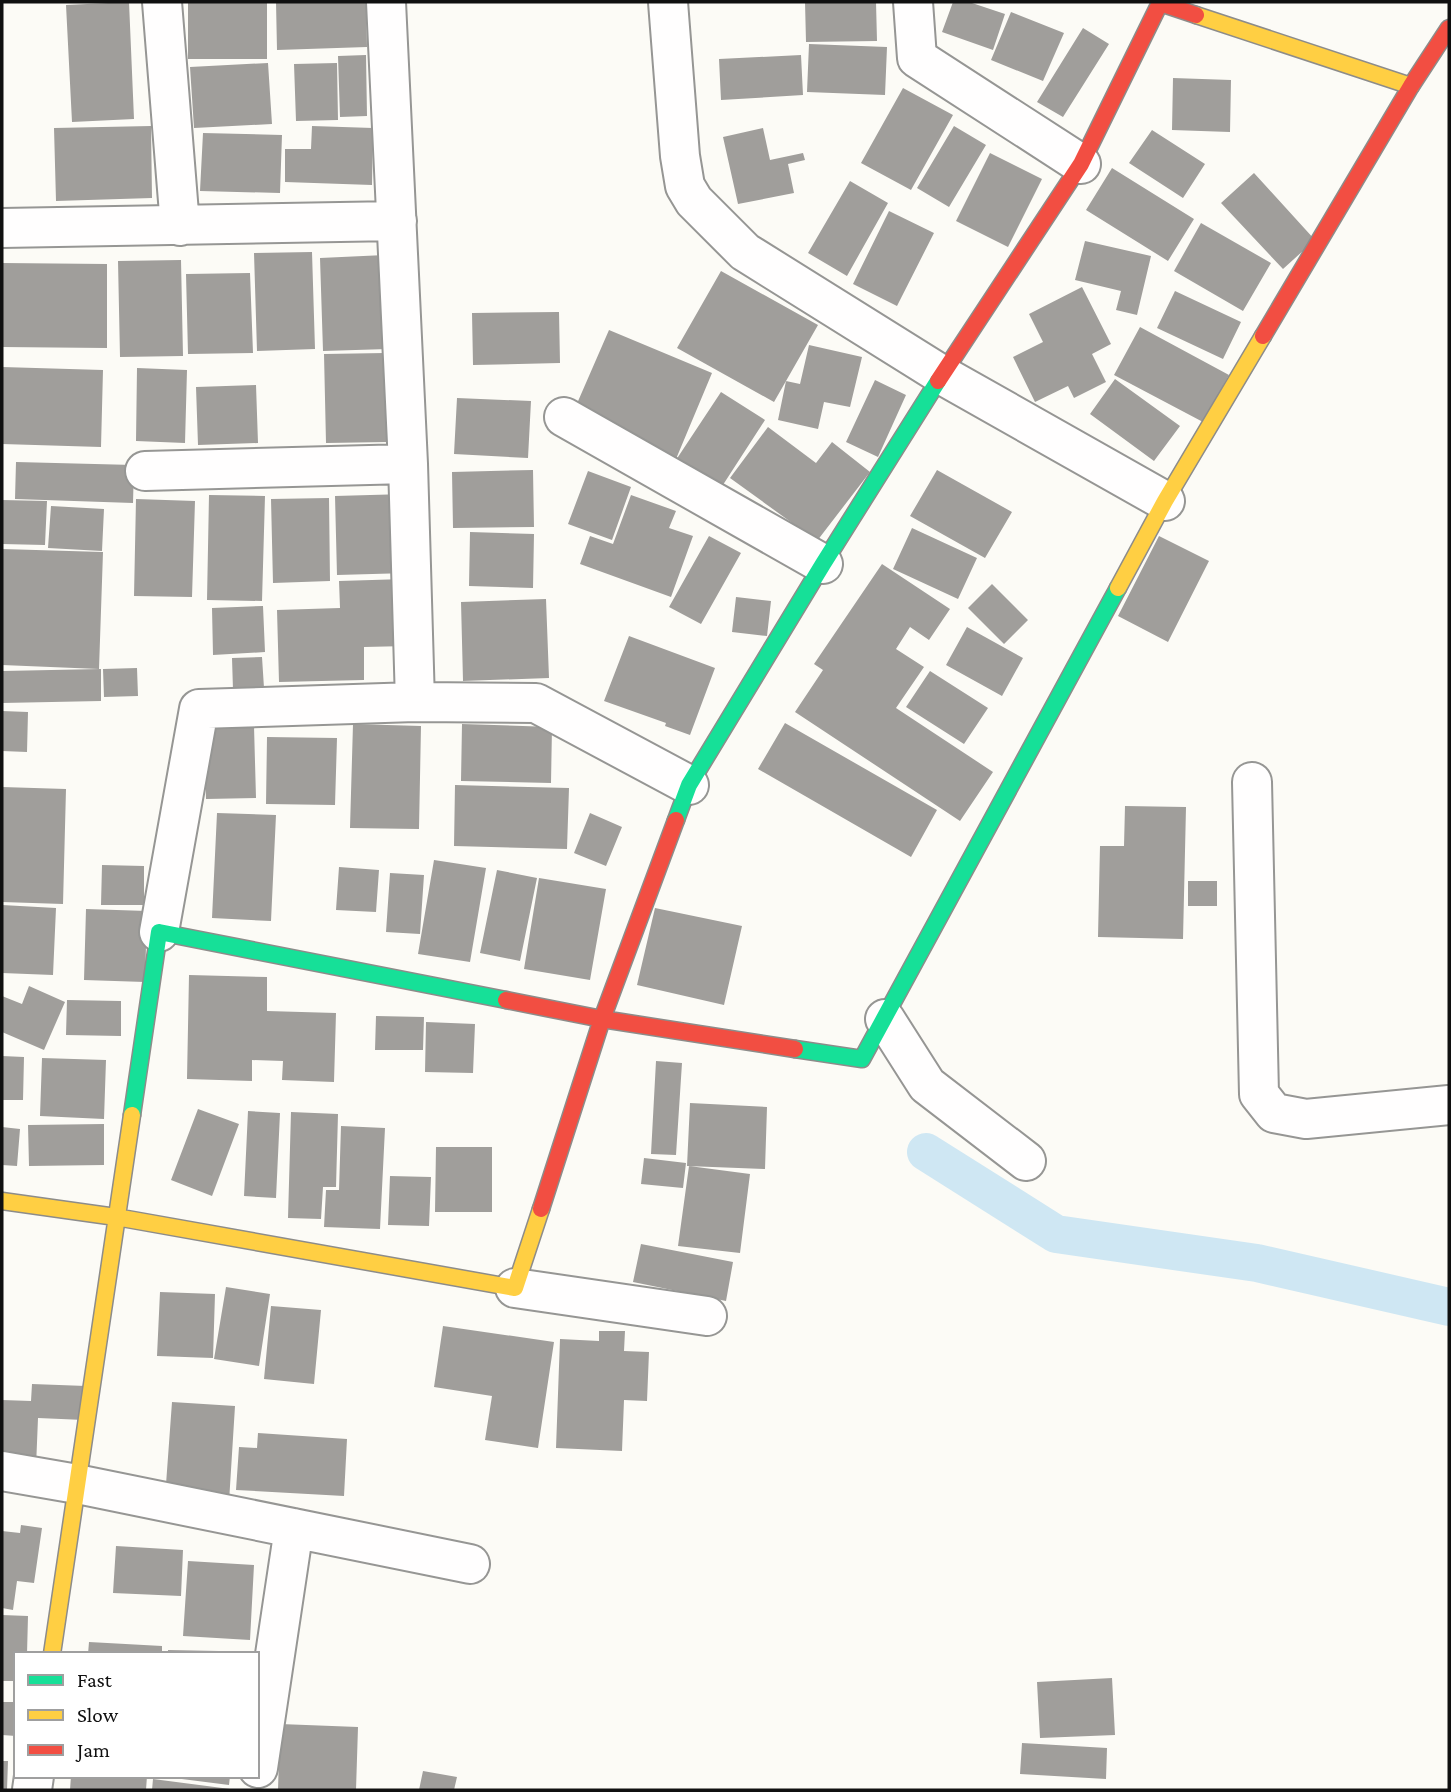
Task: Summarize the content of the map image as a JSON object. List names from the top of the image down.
{
  "legend": ["Fast", "Slow", "Jam"]
}
